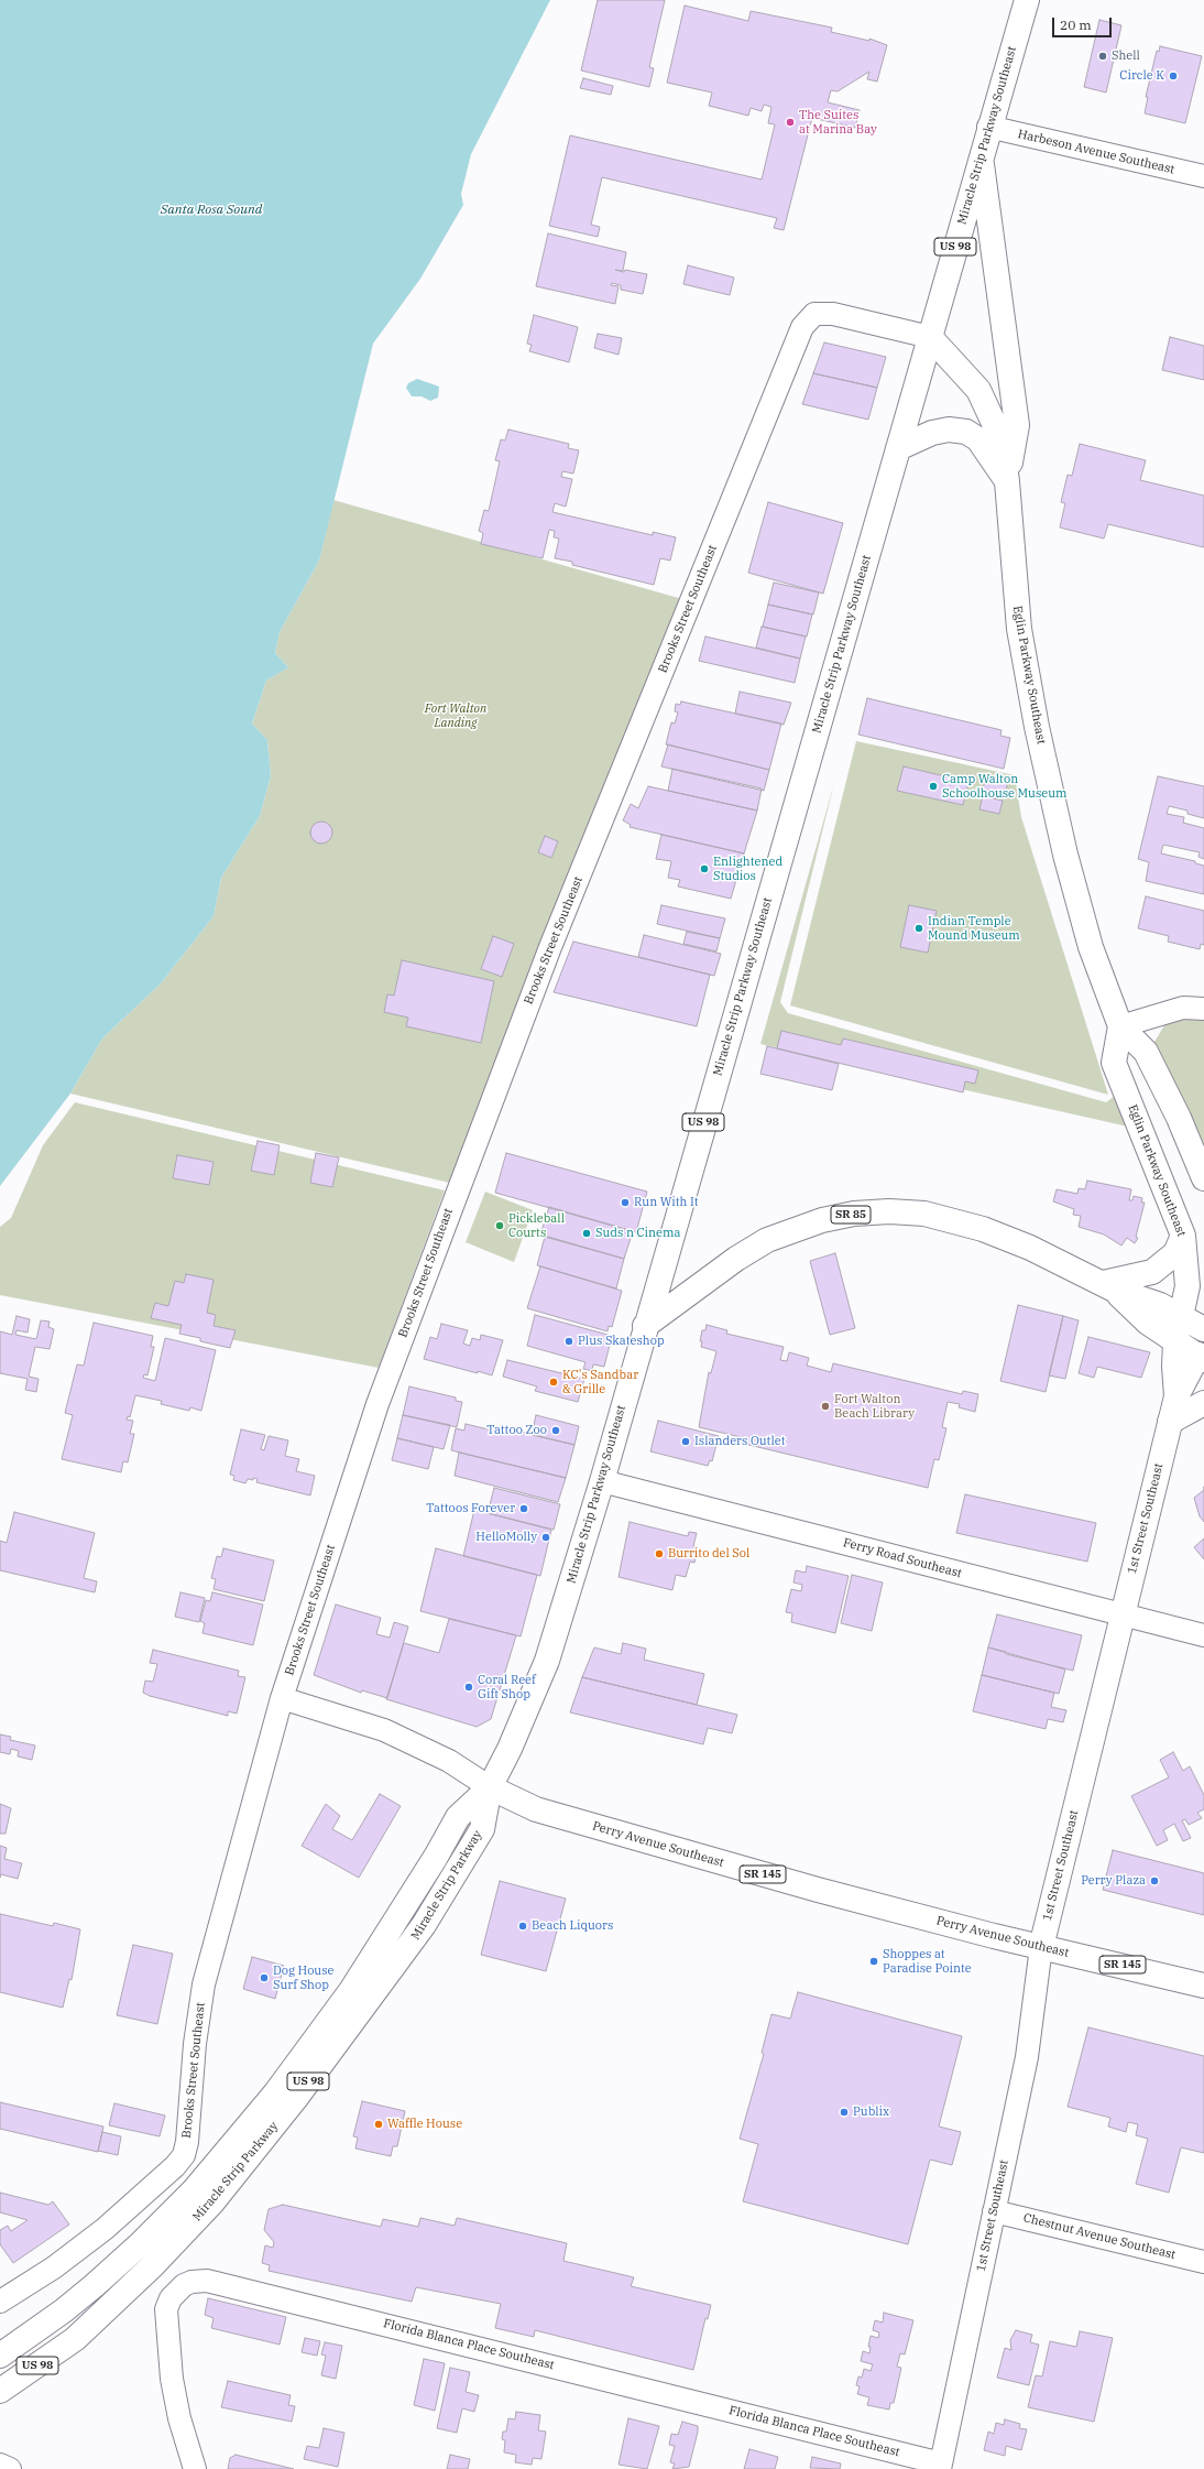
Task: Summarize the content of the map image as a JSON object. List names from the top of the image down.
{
  "streets": {
    "main road": [
      "Miracle Strip Parkway Southeast",
      "US 98",
      "Eglin Parkway Southeast",
      "SR 85",
      "1st Street Southeast",
      "Perry Avenue Southeast",
      "SR 145",
      "Miracle Strip Parkway"
    ],
    "street": [
      "Harbeson Avenue Southeast",
      "Brooks Street Southeast",
      "Ferry Road Southeast",
      "Chestnut Avenue Southeast",
      "Florida Blanca Place Southeast"
    ]
  },
  "crossings": [
    ["Miracle Strip Parkway Southeast", "Harbeson Avenue Southeast"],
    ["Miracle Strip Parkway Southeast", "Brooks Street Southeast"],
    ["Miracle Strip Parkway Southeast", "Eglin Parkway Southeast"],
    ["Miracle Strip Parkway Southeast", "SR 85"],
    ["Miracle Strip Parkway Southeast", "Ferry Road Southeast"],
    ["Miracle Strip Parkway Southeast", "Perry Avenue Southeast"],
    ["Miracle Strip Parkway Southeast", "Miracle Strip Parkway"],
    ["Brooks Street Southeast", "Eglin Parkway Southeast"],
    ["Brooks Street Southeast", "Perry Avenue Southeast"],
    ["Eglin Parkway Southeast", "SR 85"],
    ["Eglin Parkway Southeast", "1st Street Southeast"],
    ["1st Street Southeast", "Ferry Road Southeast"],
    ["1st Street Southeast", "Perry Avenue Southeast"],
    ["1st Street Southeast", "Chestnut Avenue Southeast"],
    ["1st Street Southeast", "Florida Blanca Place Southeast"],
    ["Perry Avenue Southeast", "Miracle Strip Parkway"]
  ],
  "water": ["Santa Rosa Sound"],
  "parks": ["Fort Walton Landing"],
  "places": [
    "Shell",
    "Circle K",
    "The Suites at Marina Bay",
    "Camp Walton Schoolhouse Museum",
    "Enlightened Studios",
    "Indian Temple Mound Museum",
    "Run With It",
    "Pickleball Courts",
    "Suds n Cinema",
    "Plus Skateshop",
    "KC's Sandbar & Grille",
    "Fort Walton Beach Library",
    "Tattoo Zoo",
    "Islanders Outlet",
    "Tattoos Forever",
    "HelloMolly",
    "Burrito del Sol",
    "Coral Reef Gift Shop",
    "Perry Plaza",
    "Beach Liquors",
    "Shoppes at Paradise Pointe",
    "Dog House Surf Shop",
    "Publix",
    "Waffle House"
  ],
  "scale_bar": "20 m"
}
